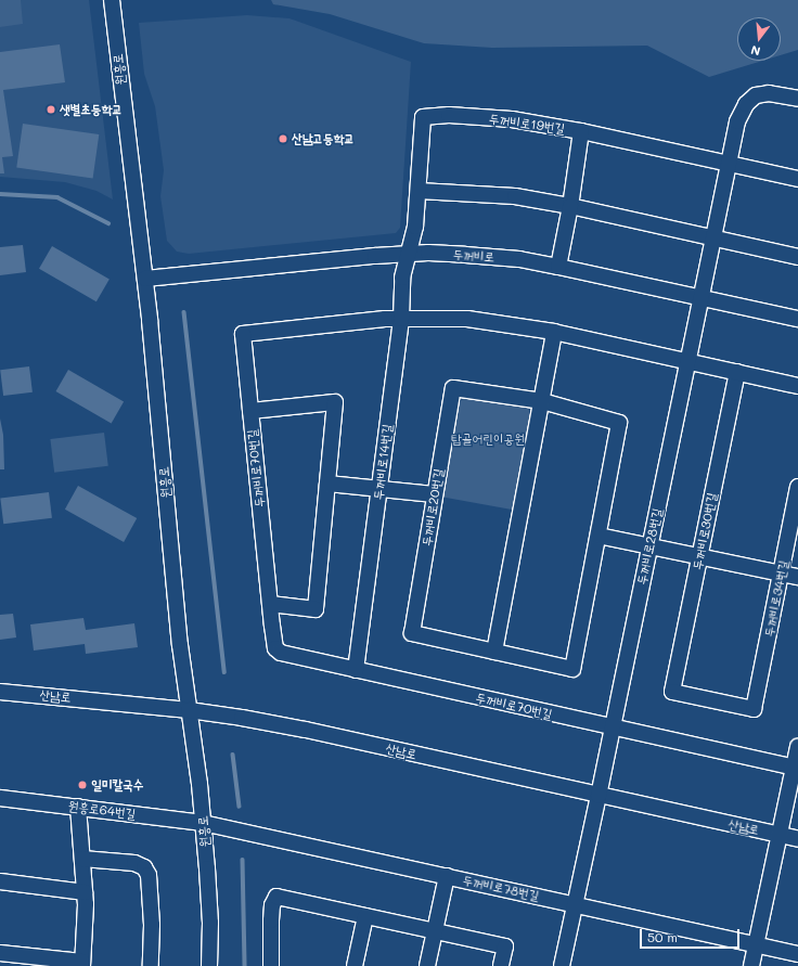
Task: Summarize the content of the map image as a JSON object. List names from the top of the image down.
{
  "streets": {
    "street": [
      "원흥로",
      "두꺼비로19번길",
      "두꺼비로",
      "두꺼비로14번길",
      "두꺼비로70번길",
      "두꺼비로20번길",
      "두꺼비로30번길",
      "두꺼비로28번길",
      "두꺼비로34번길",
      "산남로",
      "원흥로64번길",
      "두꺼비로78번길"
    ]
  },
  "crossings": [
    ["원흥로", "두꺼비로"],
    ["원흥로", "산남로"],
    ["원흥로", "원흥로64번길"],
    ["원흥로", "두꺼비로78번길"],
    ["두꺼비로19번길", "두꺼비로"],
    ["두꺼비로19번길", "두꺼비로14번길"],
    ["두꺼비로", "두꺼비로14번길"],
    ["두꺼비로", "두꺼비로28번길"],
    ["두꺼비로14번길", "두꺼비로70번길"],
    ["두꺼비로70번길", "두꺼비로28번길"],
    ["두꺼비로30번길", "두꺼비로34번길"],
    ["두꺼비로28번길", "산남로"],
    ["두꺼비로28번길", "두꺼비로78번길"],
    ["원흥로64번길", "두꺼비로78번길"]
  ],
  "parks": ["탑골어린이공원"],
  "places": ["샛별초등학교", "산남고등학교", "일미칼국수"],
  "scale_bar": "50 m",
  "north": "bottom"
}
